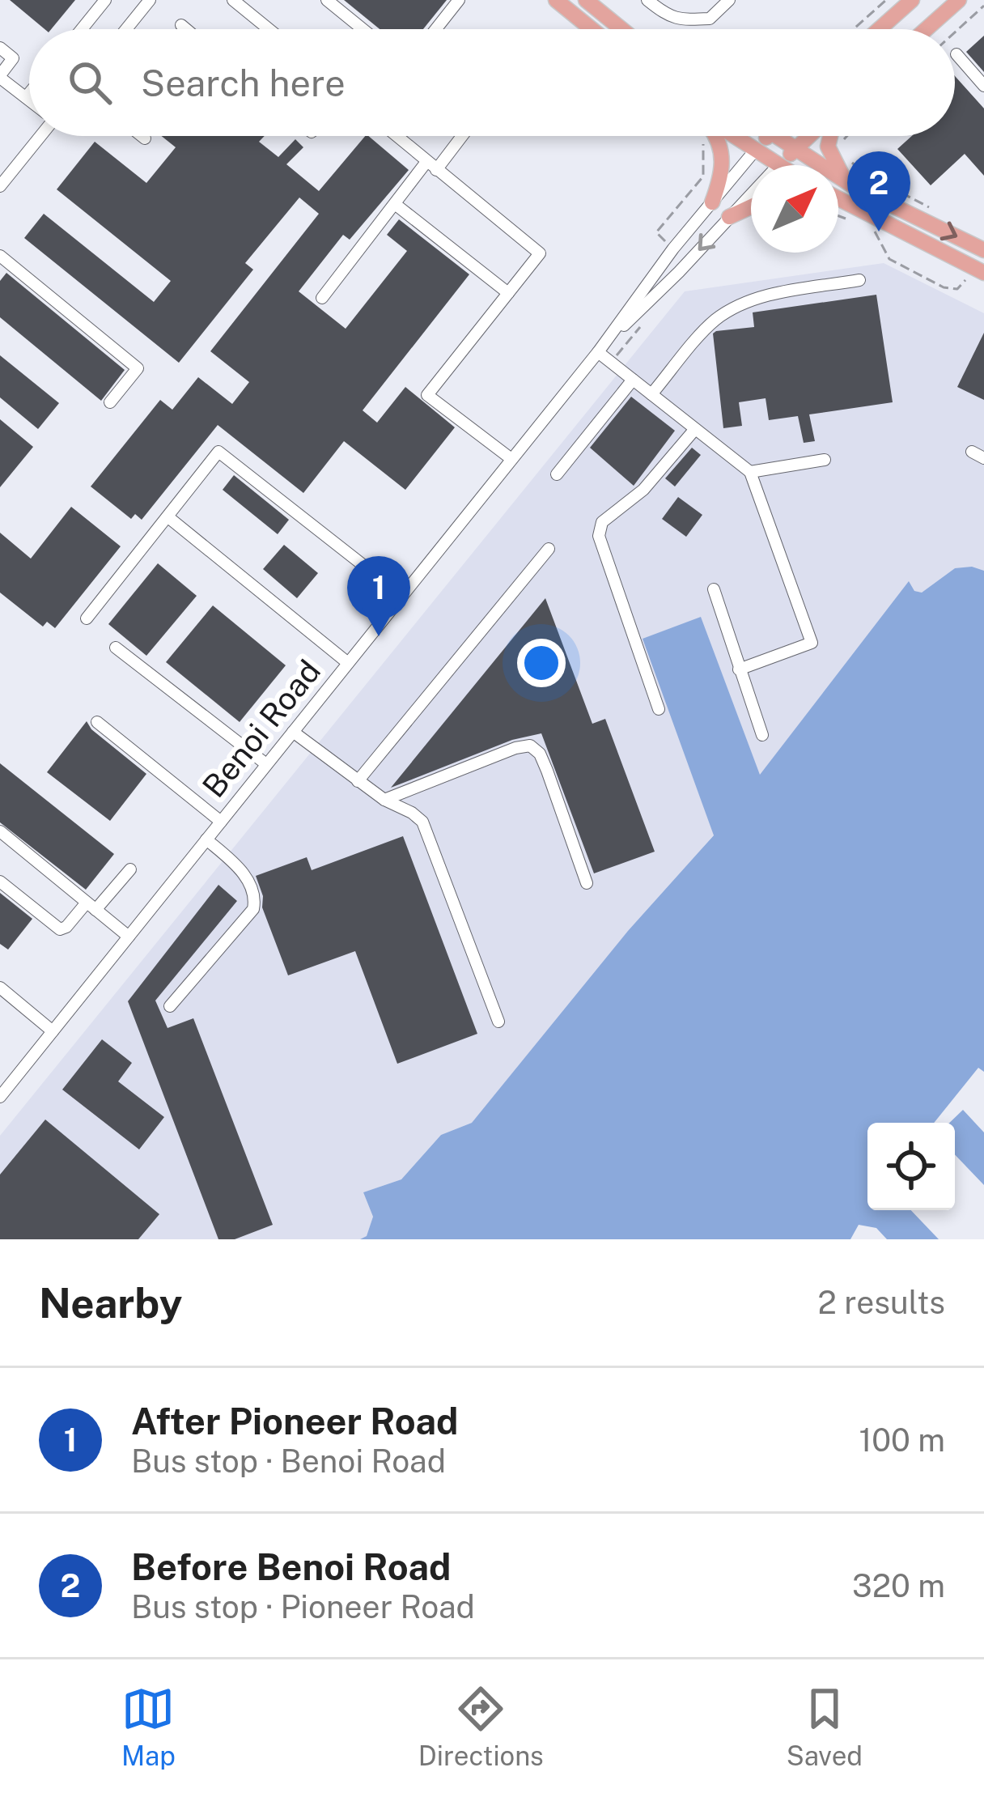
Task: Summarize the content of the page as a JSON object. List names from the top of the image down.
{
  "streets": {
    "main road": ["Benoi Road"]
  },
  "north": "top right",
  "page": {
    "search": "Search here",
    "pins": ["2", "1"],
    "heading": ["Nearby", "2 results"],
    "list": [
      {
        "mark": "1",
        "name": "After Pioneer Road",
        "note": "Bus stop · Benoi Road",
        "value": "100 m"
      },
      {
        "mark": "2",
        "name": "Before Benoi Road",
        "note": "Bus stop · Pioneer Road",
        "value": "320 m"
      }
    ],
    "nav": ["Map", "Directions", "Saved"]
  }
}
